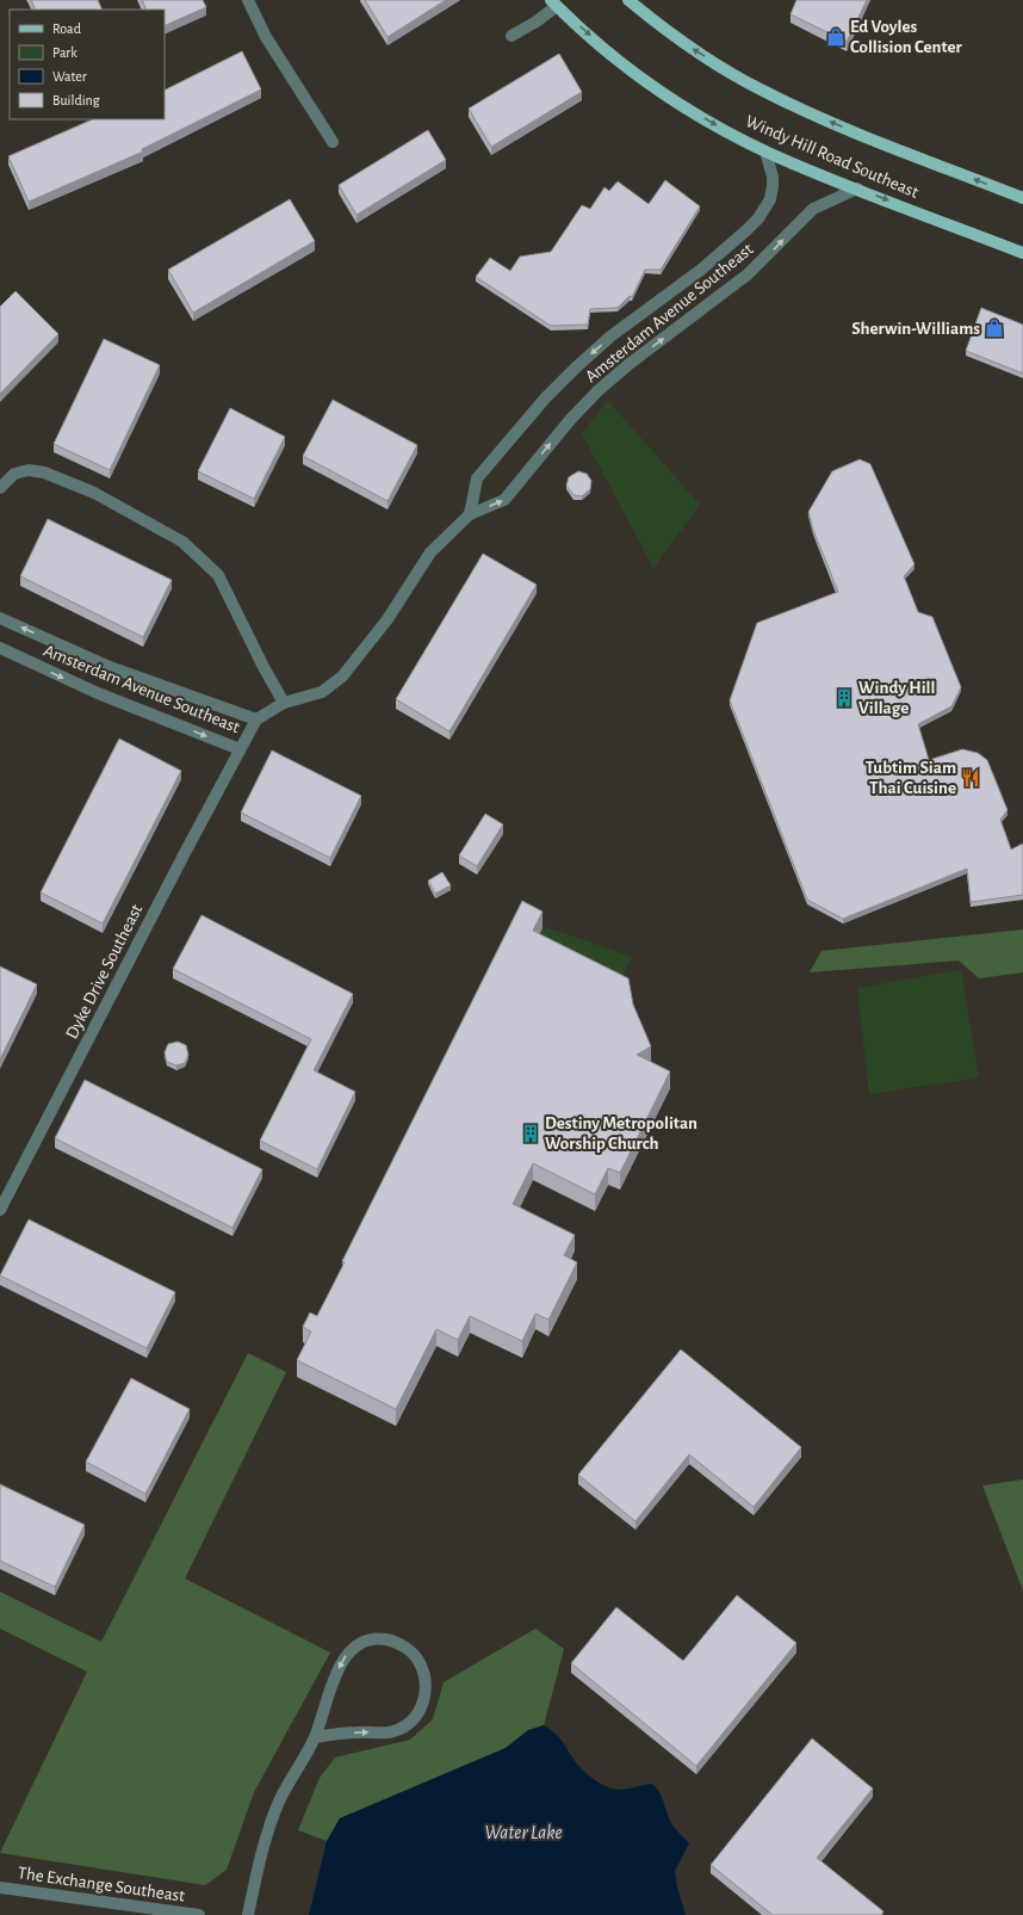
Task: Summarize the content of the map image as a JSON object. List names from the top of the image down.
{
  "streets": {
    "main road": ["Windy Hill Road Southeast"],
    "street": ["Amsterdam Avenue Southeast", "Dyke Drive Southeast", "The Exchange Southeast"]
  },
  "crossings": [
    ["Windy Hill Road Southeast", "Amsterdam Avenue Southeast"],
    ["Amsterdam Avenue Southeast", "Dyke Drive Southeast"]
  ],
  "water": ["Water Lake"],
  "places": {
    "shop": ["Ed Voyles Collision Center", "Sherwin-Williams"],
    "building": ["Windy Hill Village", "Destiny Metropolitan Worship Church"],
    "restaurant": ["Tubtim Siam Thai Cuisine"]
  },
  "legend": [
    "Road",
    "Park",
    "Water",
    "Building"
  ]
}
